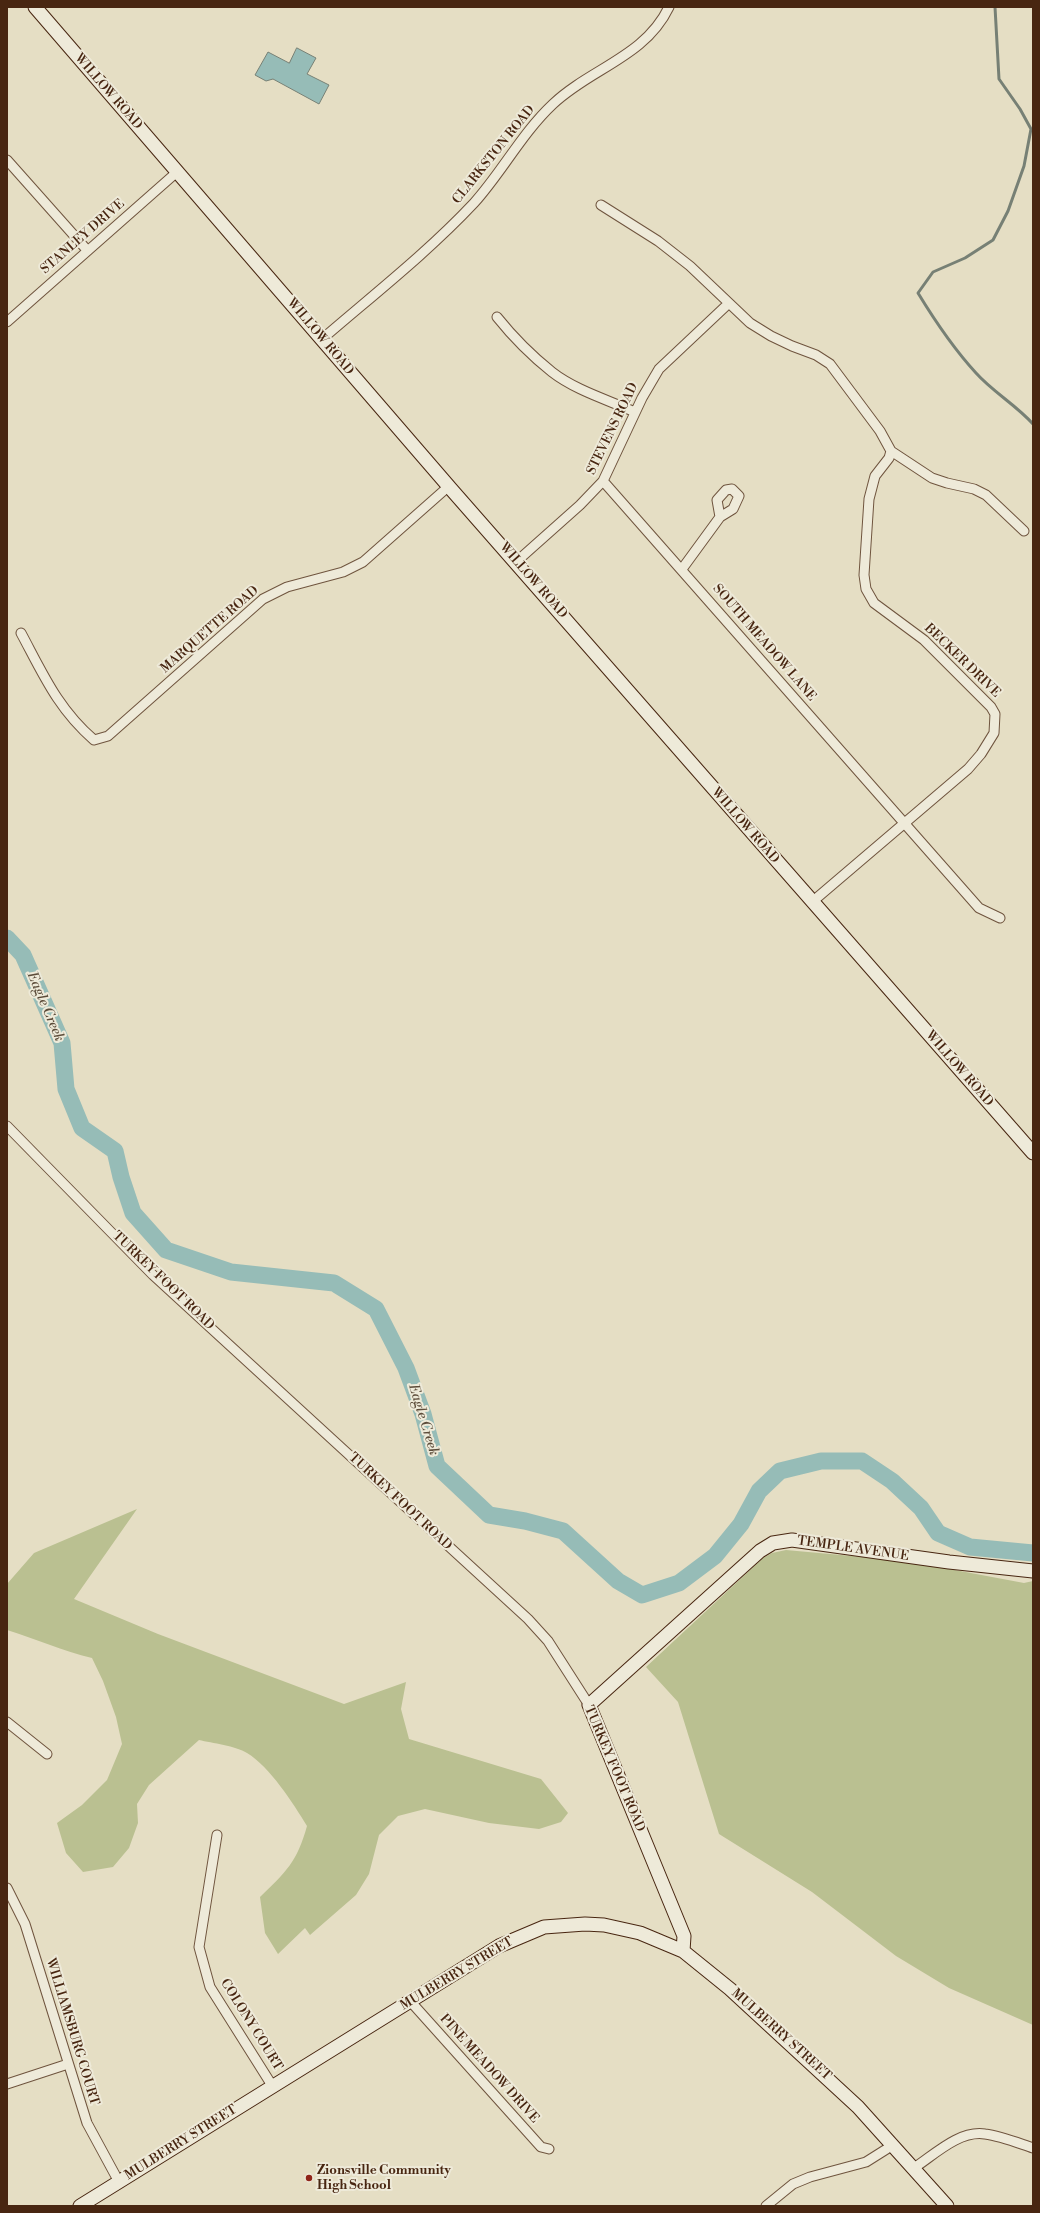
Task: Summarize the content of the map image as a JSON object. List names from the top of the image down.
{
  "streets": {
    "street": [
      "WILLOW ROAD",
      "CLARKSTON ROAD",
      "STANLEY DRIVE",
      "STEVENS ROAD",
      "MARQUETTE ROAD",
      "SOUTH MEADOW LANE",
      "BECKER DRIVE",
      "TURKEY FOOT ROAD",
      "TEMPLE AVENUE",
      "MULBERRY STREET",
      "COLONY COURT",
      "WILLIAMSBURG COURT",
      "PINE MEADOW DRIVE"
    ]
  },
  "crossings": [
    ["WILLOW ROAD", "CLARKSTON ROAD"],
    ["WILLOW ROAD", "STANLEY DRIVE"],
    ["WILLOW ROAD", "STEVENS ROAD"],
    ["WILLOW ROAD", "MARQUETTE ROAD"],
    ["WILLOW ROAD", "BECKER DRIVE"],
    ["STEVENS ROAD", "SOUTH MEADOW LANE"],
    ["SOUTH MEADOW LANE", "BECKER DRIVE"],
    ["TURKEY FOOT ROAD", "TEMPLE AVENUE"],
    ["TURKEY FOOT ROAD", "MULBERRY STREET"],
    ["MULBERRY STREET", "COLONY COURT"],
    ["MULBERRY STREET", "WILLIAMSBURG COURT"],
    ["MULBERRY STREET", "PINE MEADOW DRIVE"]
  ],
  "water": ["Eagle Creek"],
  "places": ["Zionsville Community High School"]
}
